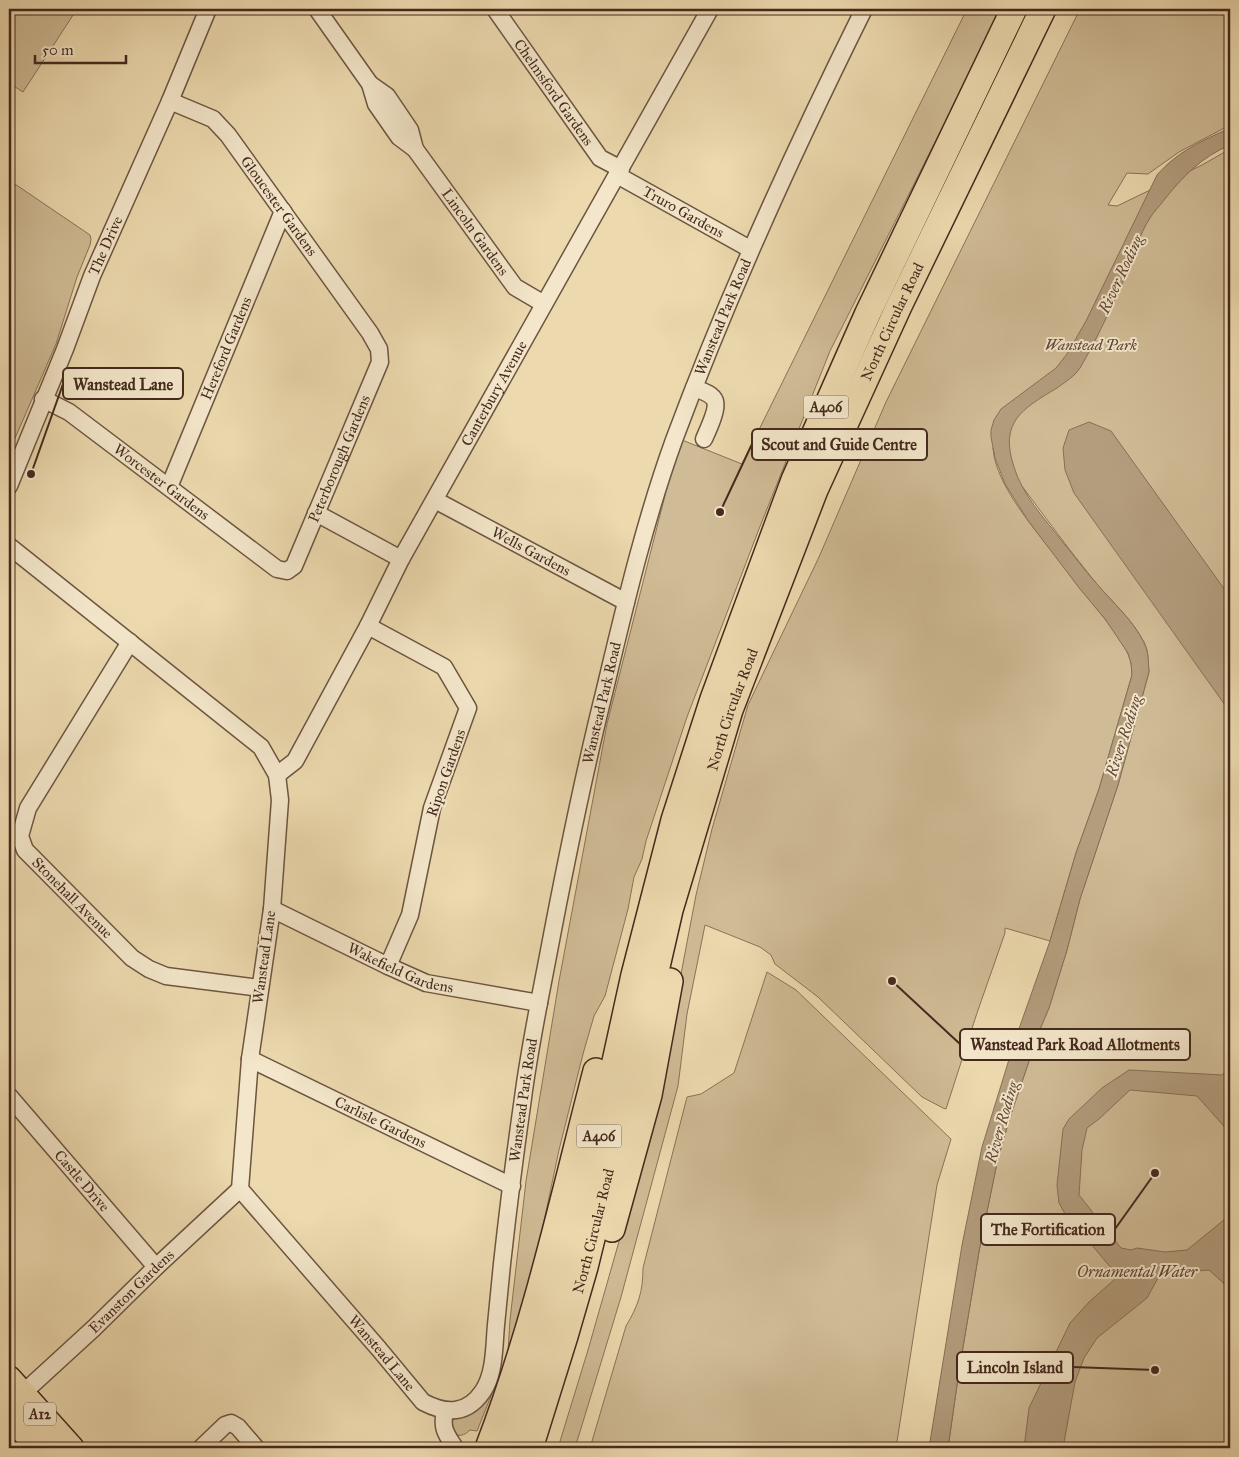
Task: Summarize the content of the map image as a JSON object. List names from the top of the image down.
{
  "streets": {
    "highway": ["North Circular Road", "A406", "A12"],
    "street": [
      "Chelmsford Gardens",
      "Gloucester Gardens",
      "Truro Gardens",
      "Lincoln Gardens",
      "The Drive",
      "Wanstead Park Road",
      "Hereford Gardens",
      "Canterbury Avenue",
      "Peterborough Gardens",
      "Worcester Gardens",
      "Wells Gardens",
      "Ripon Gardens",
      "Stonehall Avenue",
      "Wanstead Lane",
      "Wakefield Gardens",
      "Carlisle Gardens",
      "Castle Drive",
      "Evanston Gardens"
    ]
  },
  "crossings": [
    ["Chelmsford Gardens", "Truro Gardens"],
    ["Chelmsford Gardens", "Canterbury Avenue"],
    ["Gloucester Gardens", "The Drive"],
    ["Gloucester Gardens", "Hereford Gardens"],
    ["Gloucester Gardens", "Peterborough Gardens"],
    ["Truro Gardens", "Wanstead Park Road"],
    ["Truro Gardens", "Canterbury Avenue"],
    ["Lincoln Gardens", "Canterbury Avenue"],
    ["The Drive", "Worcester Gardens"],
    ["Wanstead Park Road", "Wells Gardens"],
    ["Wanstead Park Road", "Wanstead Lane"],
    ["Wanstead Park Road", "Wakefield Gardens"],
    ["Wanstead Park Road", "Carlisle Gardens"],
    ["North Circular Road", "A406"],
    ["Hereford Gardens", "Worcester Gardens"],
    ["Canterbury Avenue", "Wells Gardens"],
    ["Canterbury Avenue", "Ripon Gardens"],
    ["Canterbury Avenue", "Wanstead Lane"],
    ["Peterborough Gardens", "Worcester Gardens"],
    ["Ripon Gardens", "Wakefield Gardens"],
    ["Stonehall Avenue", "Wanstead Lane"],
    ["Wanstead Lane", "Wakefield Gardens"],
    ["Wanstead Lane", "Carlisle Gardens"],
    ["Wanstead Lane", "Evanston Gardens"],
    ["Castle Drive", "Evanston Gardens"],
    ["Evanston Gardens", "A12"]
  ],
  "water": ["River Roding", "Ornamental Water"],
  "parks": ["Wanstead Park"],
  "places": [
    "Wanstead Lane",
    "Scout and Guide Centre",
    "Wanstead Park Road Allotments",
    "The Fortification",
    "Lincoln Island"
  ],
  "scale_bar": "50 m"
}
